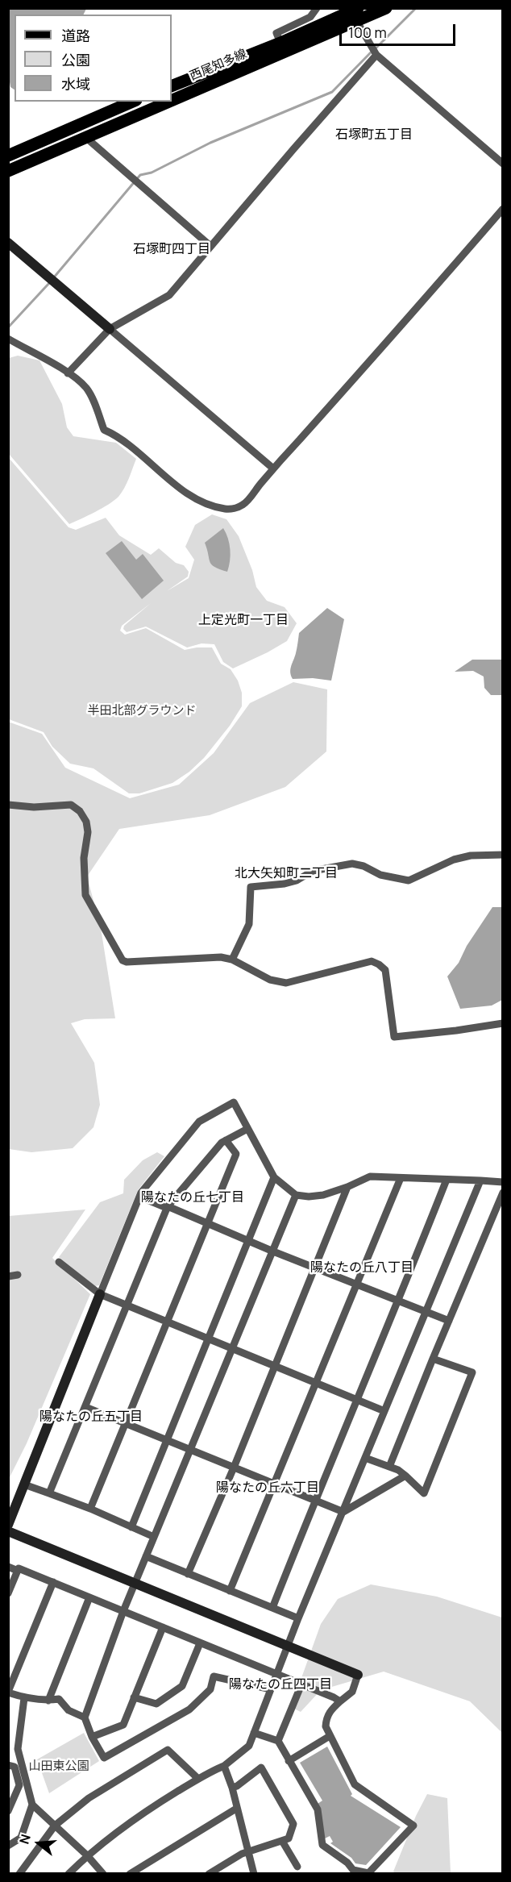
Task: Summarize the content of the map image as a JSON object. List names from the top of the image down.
{
  "streets": {
    "main road": ["西尾知多線"]
  },
  "districts": [
    "石塚町五丁目",
    "石塚町四丁目",
    "上定光町一丁目",
    "北大矢知町二丁目",
    "陽なたの丘七丁目",
    "陽なたの丘八丁目",
    "陽なたの丘五丁目",
    "陽なたの丘六丁目",
    "陽なたの丘四丁目"
  ],
  "parks": ["半田北部グラウンド", "山田東公園"],
  "legend": ["道路", "公園", "水域"],
  "scale_bar": "100 m",
  "north": "left"
}
